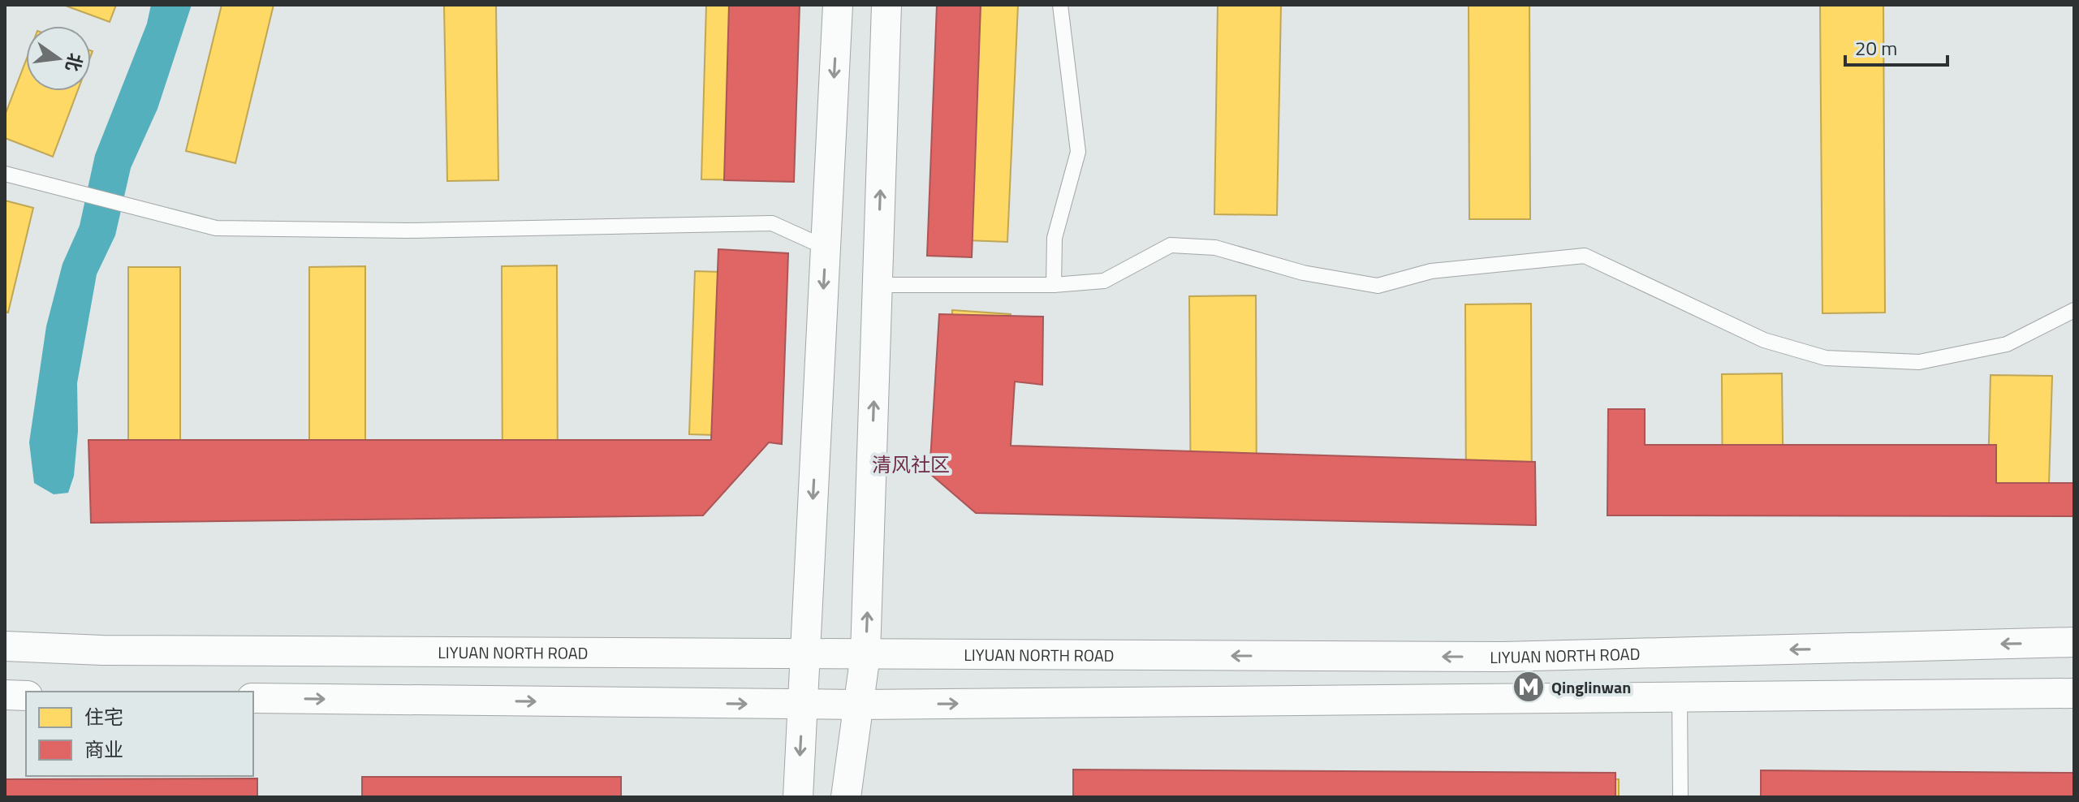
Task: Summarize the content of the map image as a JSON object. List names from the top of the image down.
{
  "streets": {
    "street": ["LIYUAN NORTH ROAD"]
  },
  "districts": ["清风社区"],
  "places": {
    "metro station": ["Qinglinwan"]
  },
  "legend": ["住宅", "商业"],
  "scale_bar": "20 m",
  "north": "right"
}
